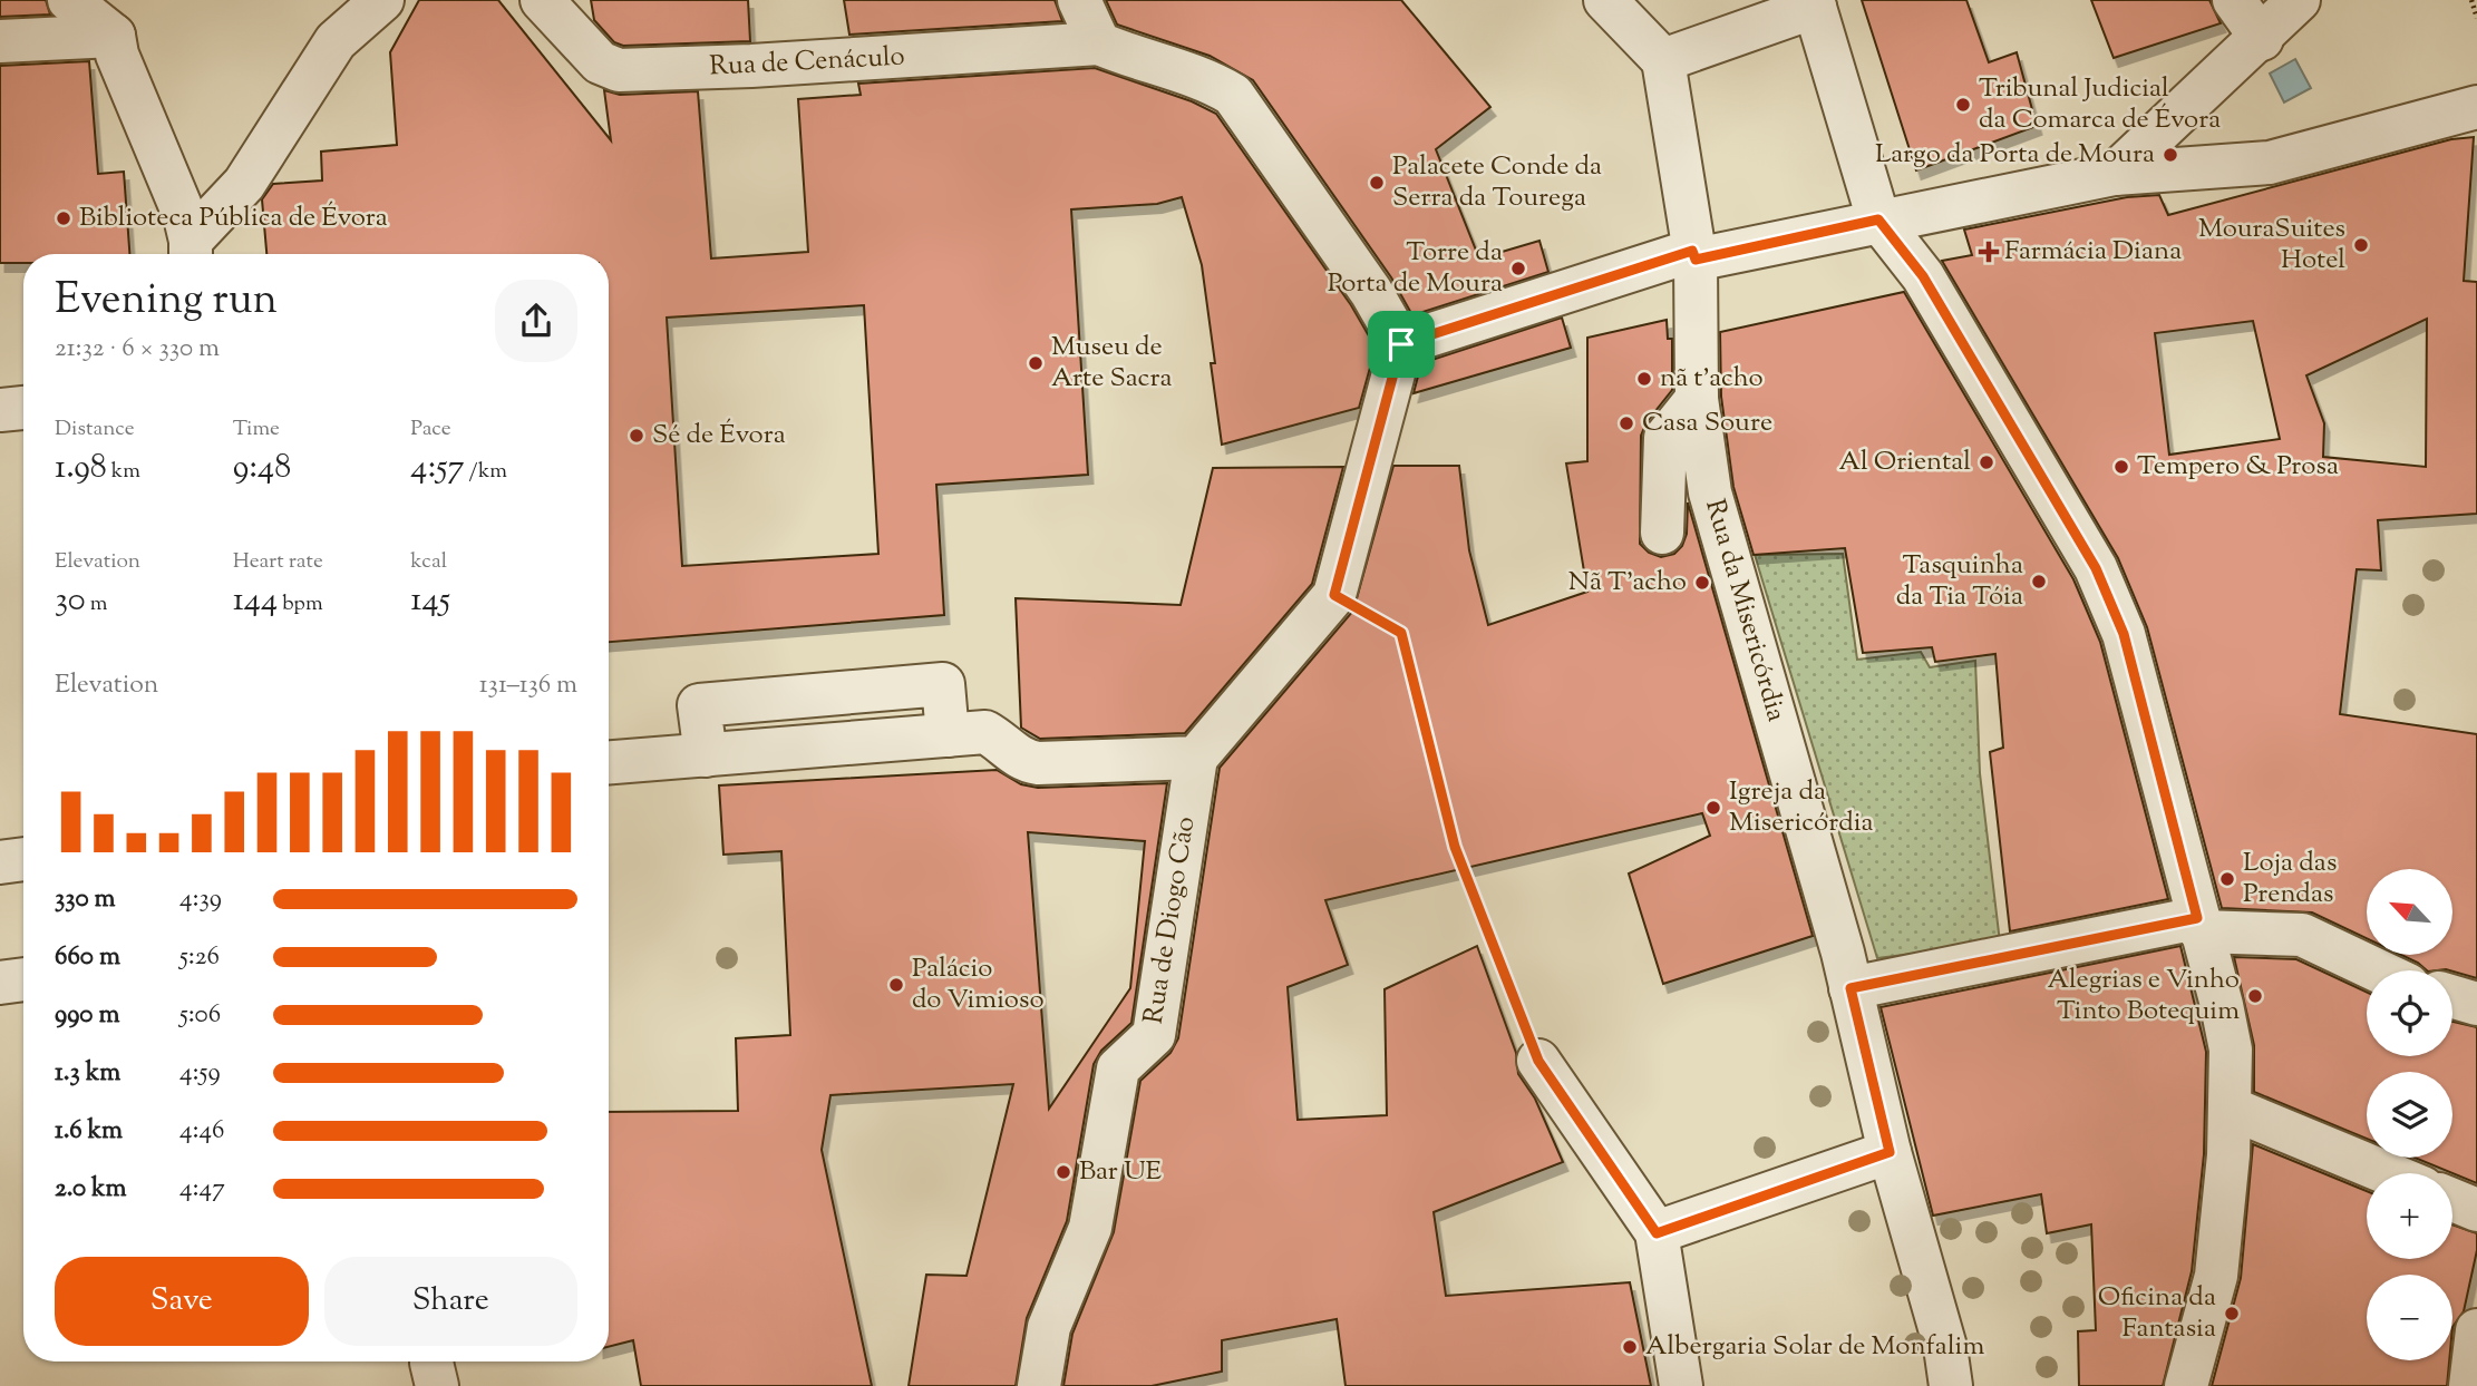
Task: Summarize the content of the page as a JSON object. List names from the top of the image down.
{
  "streets": {
    "street": ["Rua de Cenáculo", "Rua da Misericórdia", "Rua de Diogo Cão"]
  },
  "places": {
    "other": [
      "Tribunal Judicial da Comarca de Évora",
      "Largo da Porta de Moura",
      "Palacete Conde da Serra da Tourega",
      "Biblioteca Pública de Évora",
      "MouraSuites Hotel",
      "Torre da Porta de Moura",
      "Museu de Arte Sacra",
      "nã t'acho",
      "Casa Soure",
      "Sé de Évora",
      "Al Oriental",
      "Tempero & Prosa",
      "Tasquinha da Tia Tóia",
      "Nã T'acho",
      "Igreja da Misericórdia",
      "Loja das Prendas",
      "Palácio do Vimioso",
      "Alegrias e Vinho Tinto Botequim",
      "Bar UE",
      "Oficina da Fantasia",
      "Albergaria Solar de Monfalim"
    ],
    "health": ["Farmácia Diana"]
  },
  "north": "top left",
  "page": {
    "heading": ["Evening run", "21:32 · 6 × 330 m"],
    "stats": [
      ["Distance", "1.98 km"],
      ["Time", "9:48"],
      ["Pace", "4:57 /km"],
      ["Elevation", "30 m"],
      ["Heart rate", "144 bpm"],
      ["kcal", "145"]
    ],
    "chart": ["Elevation", "131–136 m"],
    "map_buttons": ["+", "−"],
    "list": [
      {
        "name": "330 m",
        "note": "4:39"
      },
      {
        "name": "660 m",
        "note": "5:26"
      },
      {
        "name": "990 m",
        "note": "5:06"
      },
      {
        "name": "1.3 km",
        "note": "4:59"
      },
      {
        "name": "1.6 km",
        "note": "4:46"
      },
      {
        "name": "2.0 km",
        "note": "4:47"
      }
    ],
    "buttons": ["Save", "Share"]
  }
}
